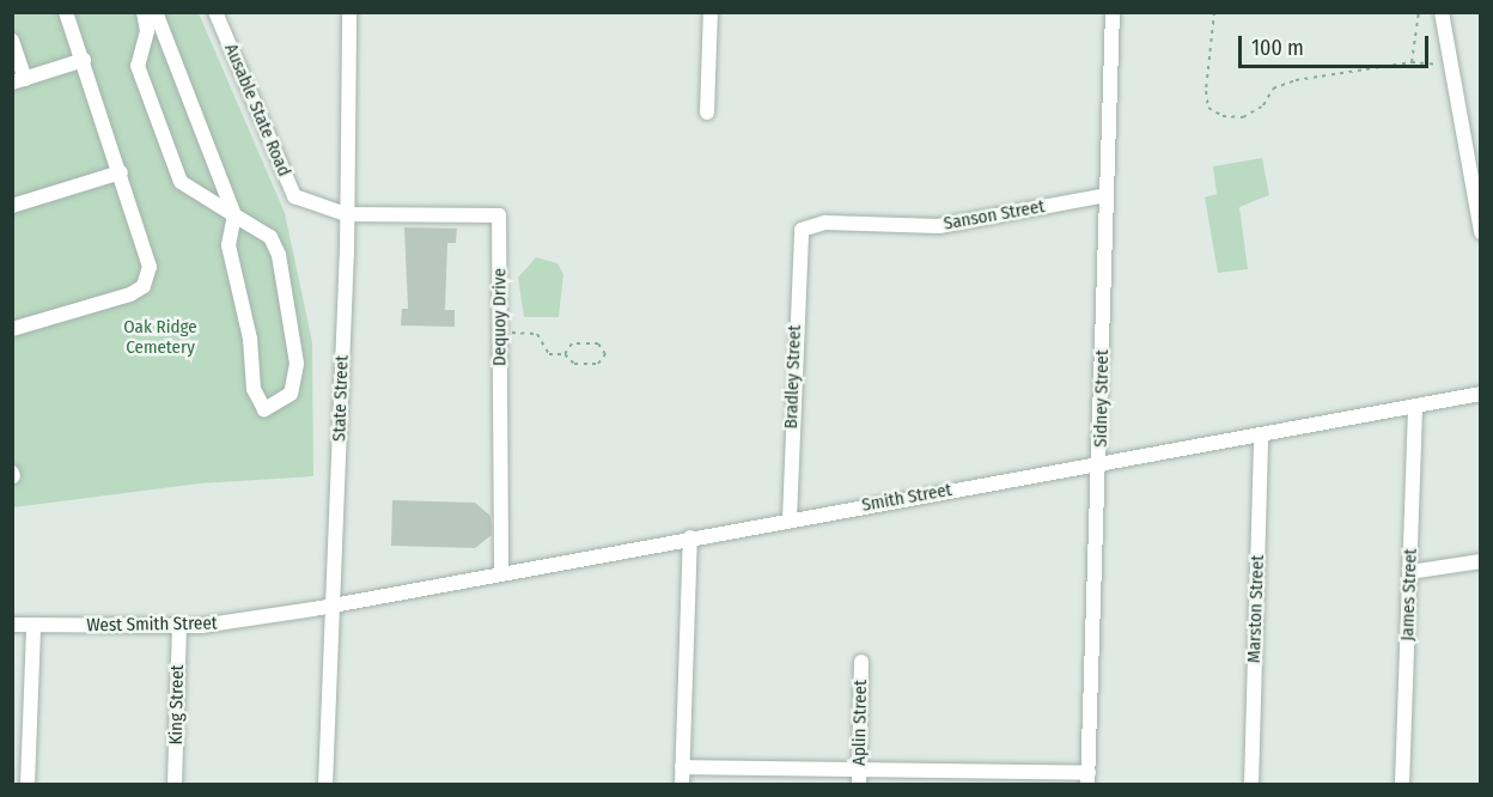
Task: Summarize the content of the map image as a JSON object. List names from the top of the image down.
{
  "streets": {
    "street": [
      "Ausable State Road",
      "Sanson Street",
      "Dequoy Drive",
      "Bradley Street",
      "State Street",
      "Sidney Street",
      "Smith Street",
      "James Street",
      "Marston Street",
      "West Smith Street",
      "King Street",
      "Aplin Street"
    ]
  },
  "crossings": [
    ["Ausable State Road", "Dequoy Drive"],
    ["Ausable State Road", "State Street"],
    ["Sanson Street", "Bradley Street"],
    ["Sanson Street", "Sidney Street"],
    ["Dequoy Drive", "State Street"],
    ["Dequoy Drive", "Smith Street"],
    ["Bradley Street", "Smith Street"],
    ["State Street", "Smith Street"],
    ["State Street", "West Smith Street"],
    ["Sidney Street", "Smith Street"],
    ["Smith Street", "James Street"],
    ["Smith Street", "Marston Street"],
    ["Smith Street", "West Smith Street"],
    ["West Smith Street", "King Street"]
  ],
  "parks": ["Oak Ridge Cemetery"],
  "scale_bar": "100 m"
}
